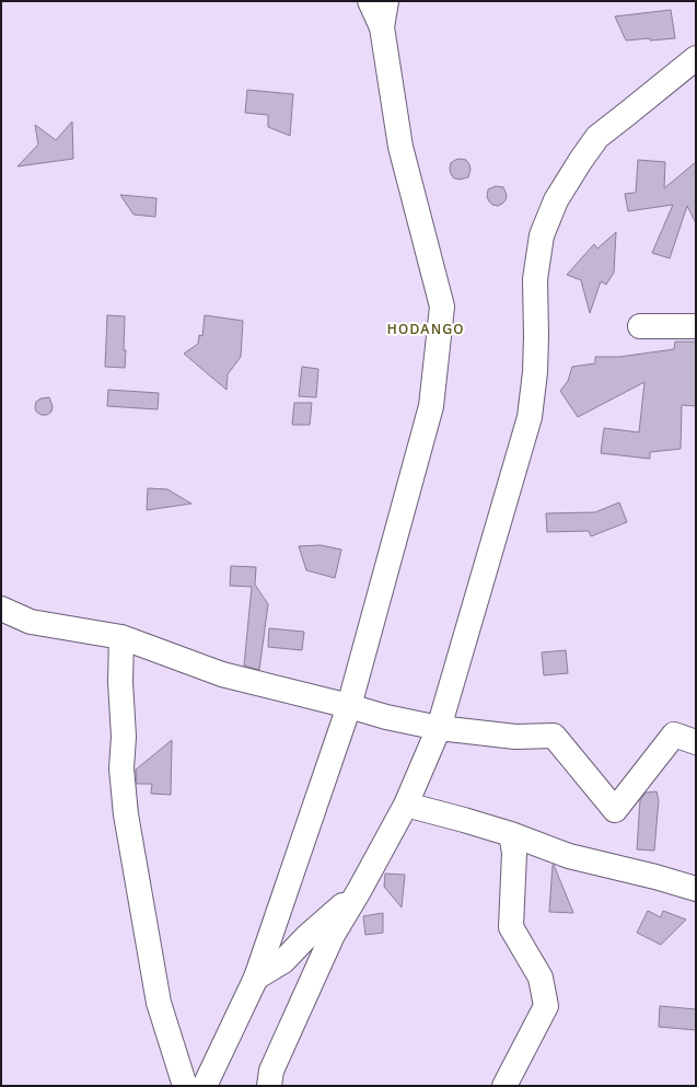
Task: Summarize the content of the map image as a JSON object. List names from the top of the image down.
{
  "districts": ["HODANGO"]
}
